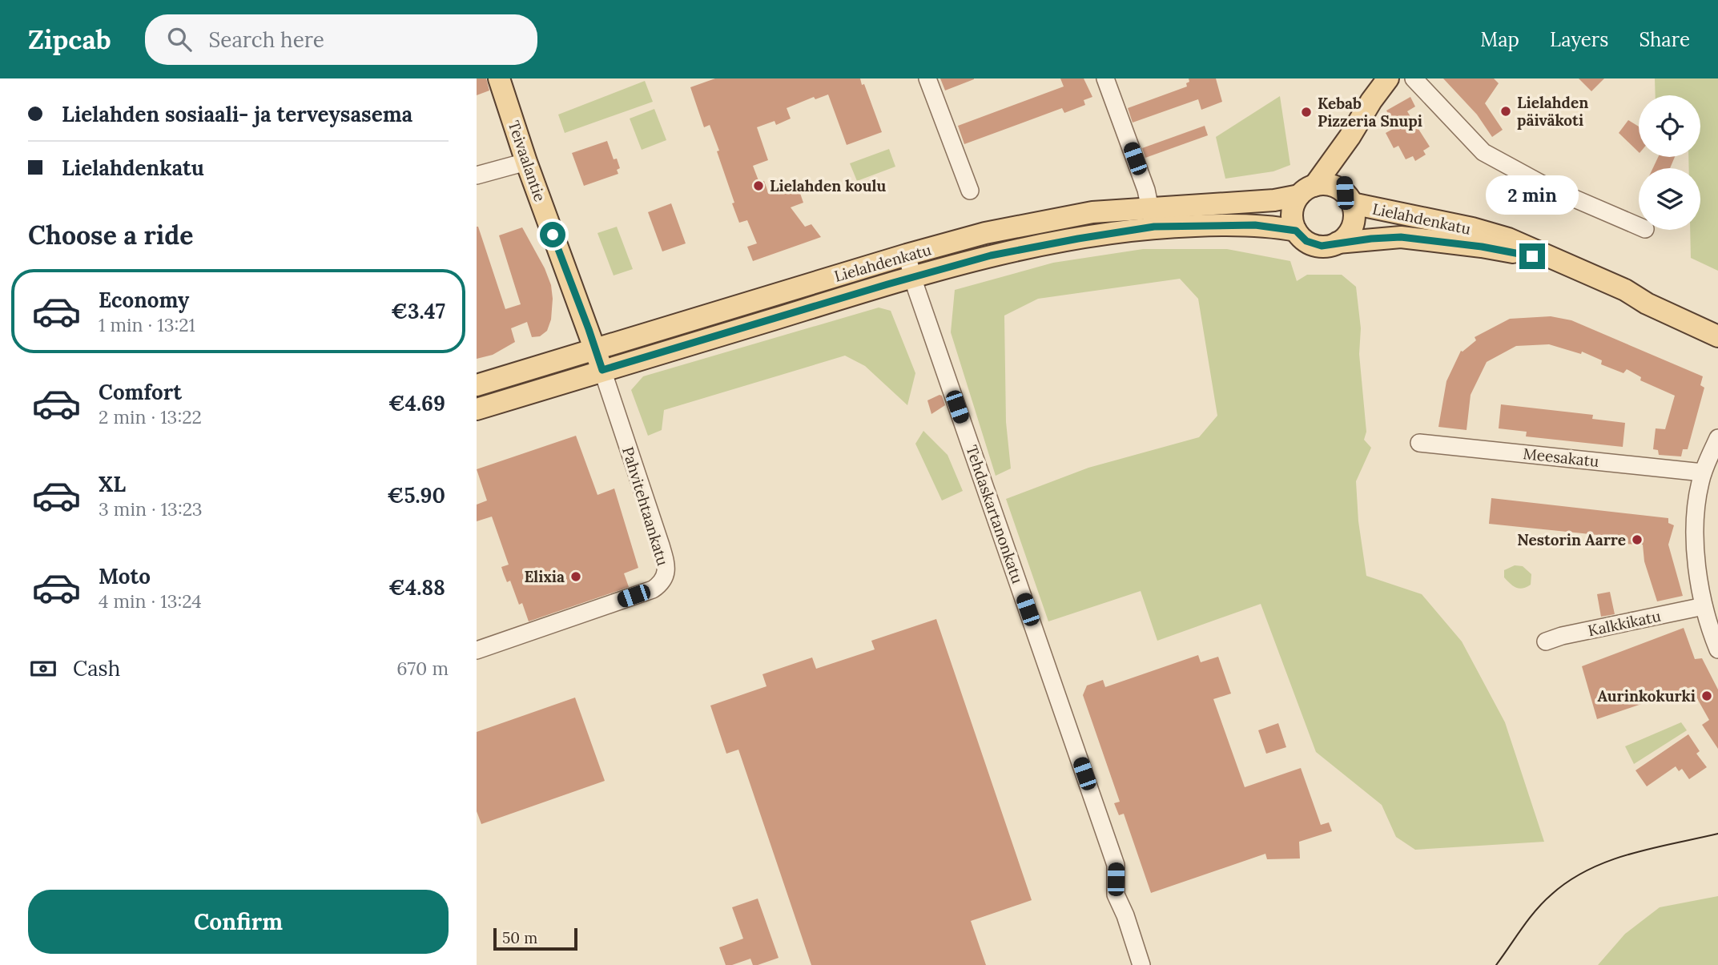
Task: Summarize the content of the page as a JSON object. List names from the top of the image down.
{
  "streets": {
    "main road": ["Teivaalantie", "Lielahdenkatu"],
    "street": [
      "Meesakatu",
      "Pahvitehtaankatu",
      "Tehdaskartanonkatu",
      "Kalkkikatu"
    ]
  },
  "crossings": [
    ["Teivaalantie", "Lielahdenkatu"],
    ["Teivaalantie", "Pahvitehtaankatu"],
    ["Lielahdenkatu", "Pahvitehtaankatu"],
    ["Lielahdenkatu", "Tehdaskartanonkatu"]
  ],
  "places": [
    "Lielahden päiväkoti",
    "Kebab Pizzeria Snupi",
    "Lielahden koulu",
    "Nestorin Aarre",
    "Elixia",
    "Aurinkokurki"
  ],
  "scale_bar": "50 m",
  "page": {
    "header": "Zipcab",
    "search": "Search here",
    "nav": ["Map", "Layers", "Share"],
    "banner": ["Lielahden sosiaali- ja terveysasema", "Lielahdenkatu"],
    "bubble": "2 min",
    "heading": "Choose a ride",
    "list": [
      {
        "name": "Economy",
        "note": "1 min · 13:21",
        "value": "€3.47"
      },
      {
        "name": "Comfort",
        "note": "2 min · 13:22",
        "value": "€4.69"
      },
      {
        "name": "XL",
        "note": "3 min · 13:23",
        "value": "€5.90"
      },
      {
        "name": "Moto",
        "note": "4 min · 13:24",
        "value": "€4.88"
      }
    ],
    "pay": ["Cash", "670 m"],
    "buttons": "Confirm",
    "scale": "50 m"
  }
}
